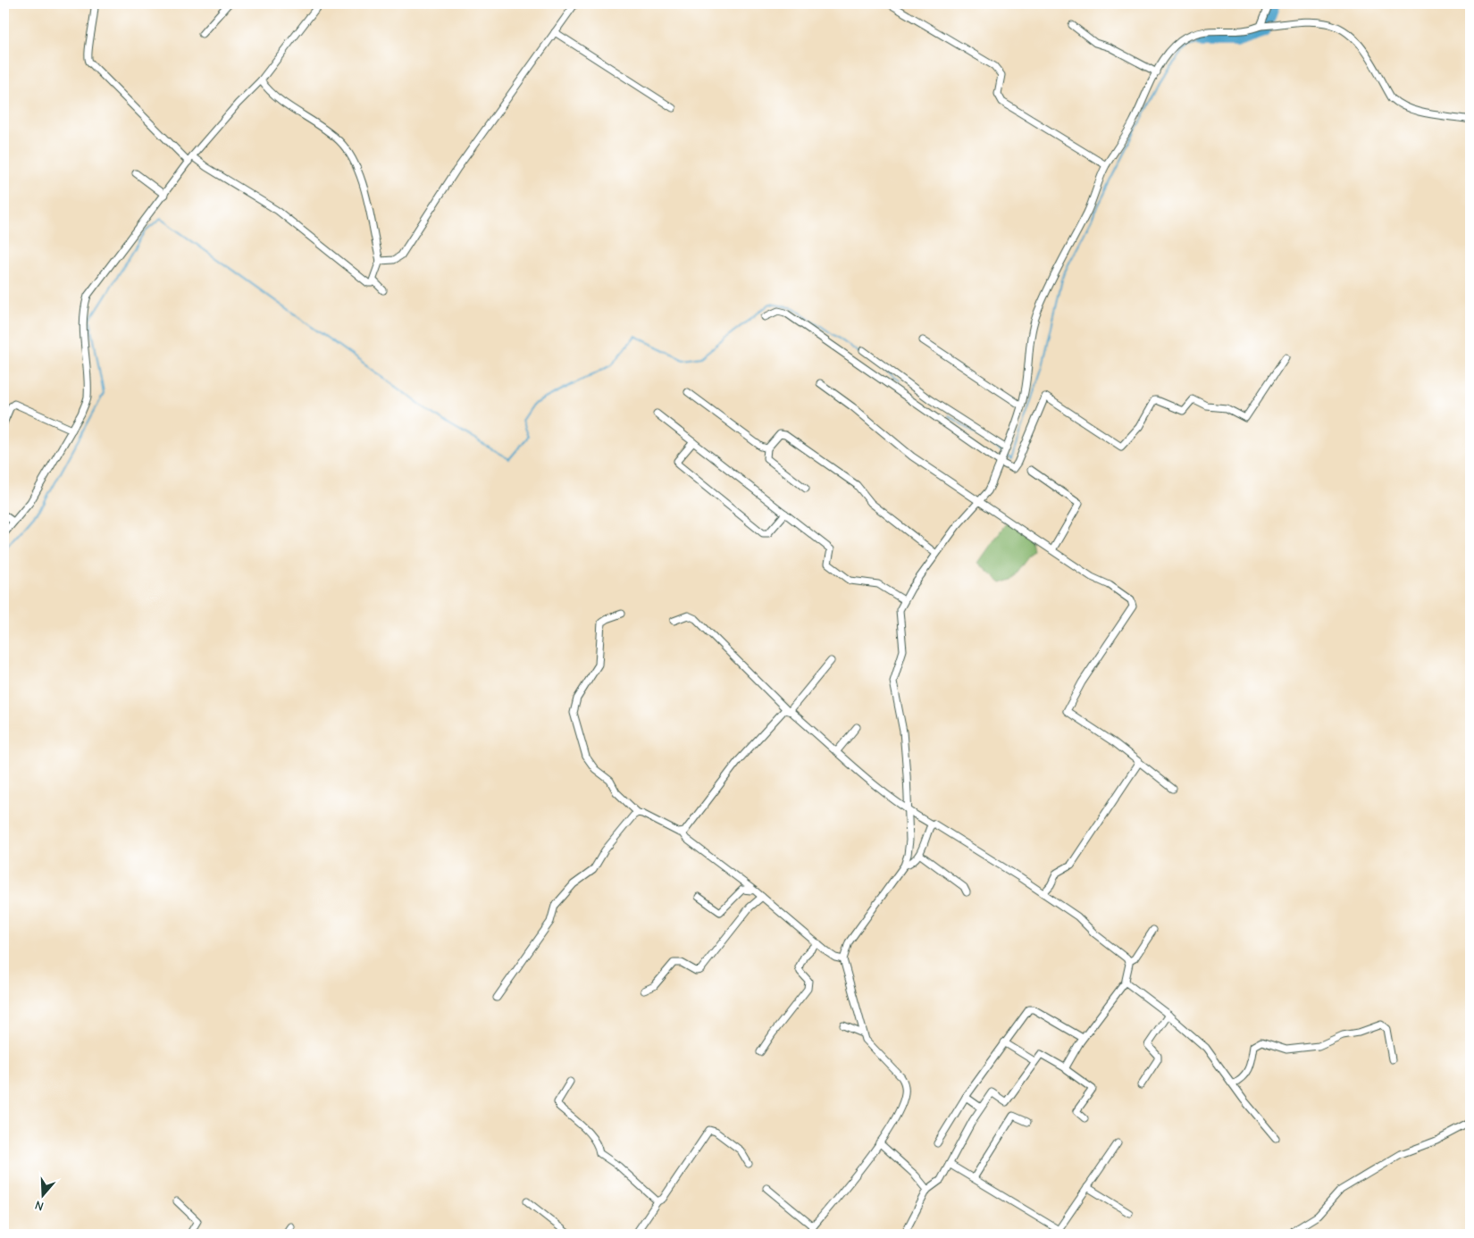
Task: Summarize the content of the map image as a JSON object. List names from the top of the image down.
{
  "north": "bottom"
}
